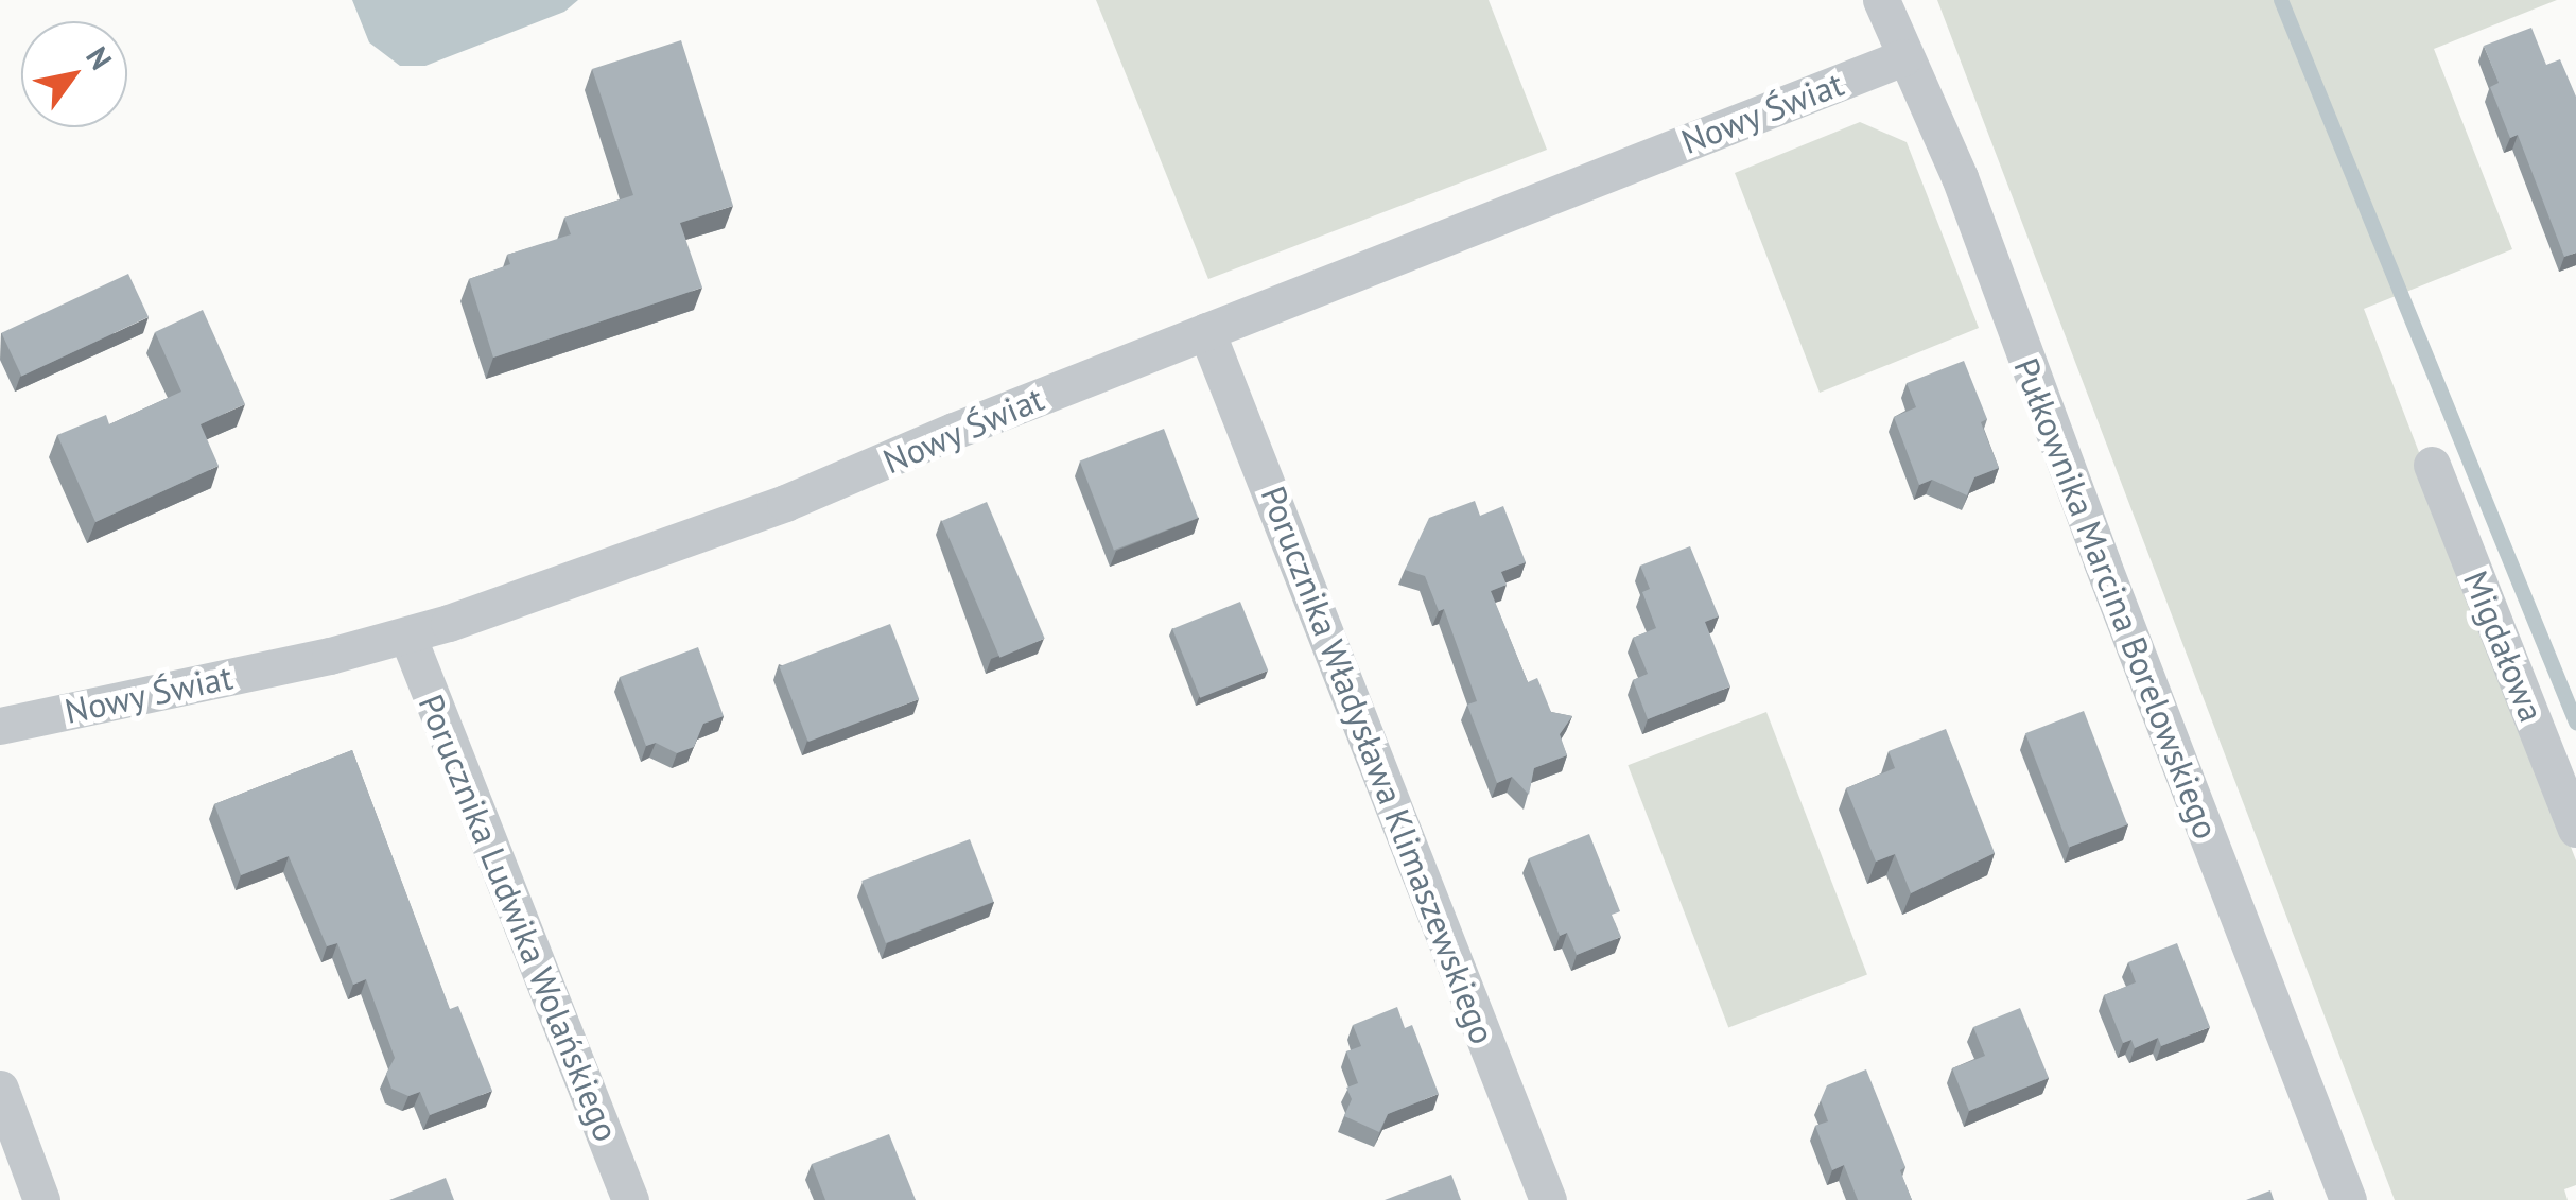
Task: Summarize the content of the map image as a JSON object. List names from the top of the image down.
{
  "streets": {
    "street": [
      "Nowy Świat",
      "Pułkownika Marcina Borelowskiego",
      "Migdałowa",
      "Porucznika Władysława Klimaszewskiego",
      "Porucznika Ludwika Wolańskiego"
    ]
  },
  "crossings": [
    ["Nowy Świat", "Pułkownika Marcina Borelowskiego"],
    ["Nowy Świat", "Porucznika Władysława Klimaszewskiego"],
    ["Nowy Świat", "Porucznika Ludwika Wolańskiego"]
  ],
  "north": "top right"
}
